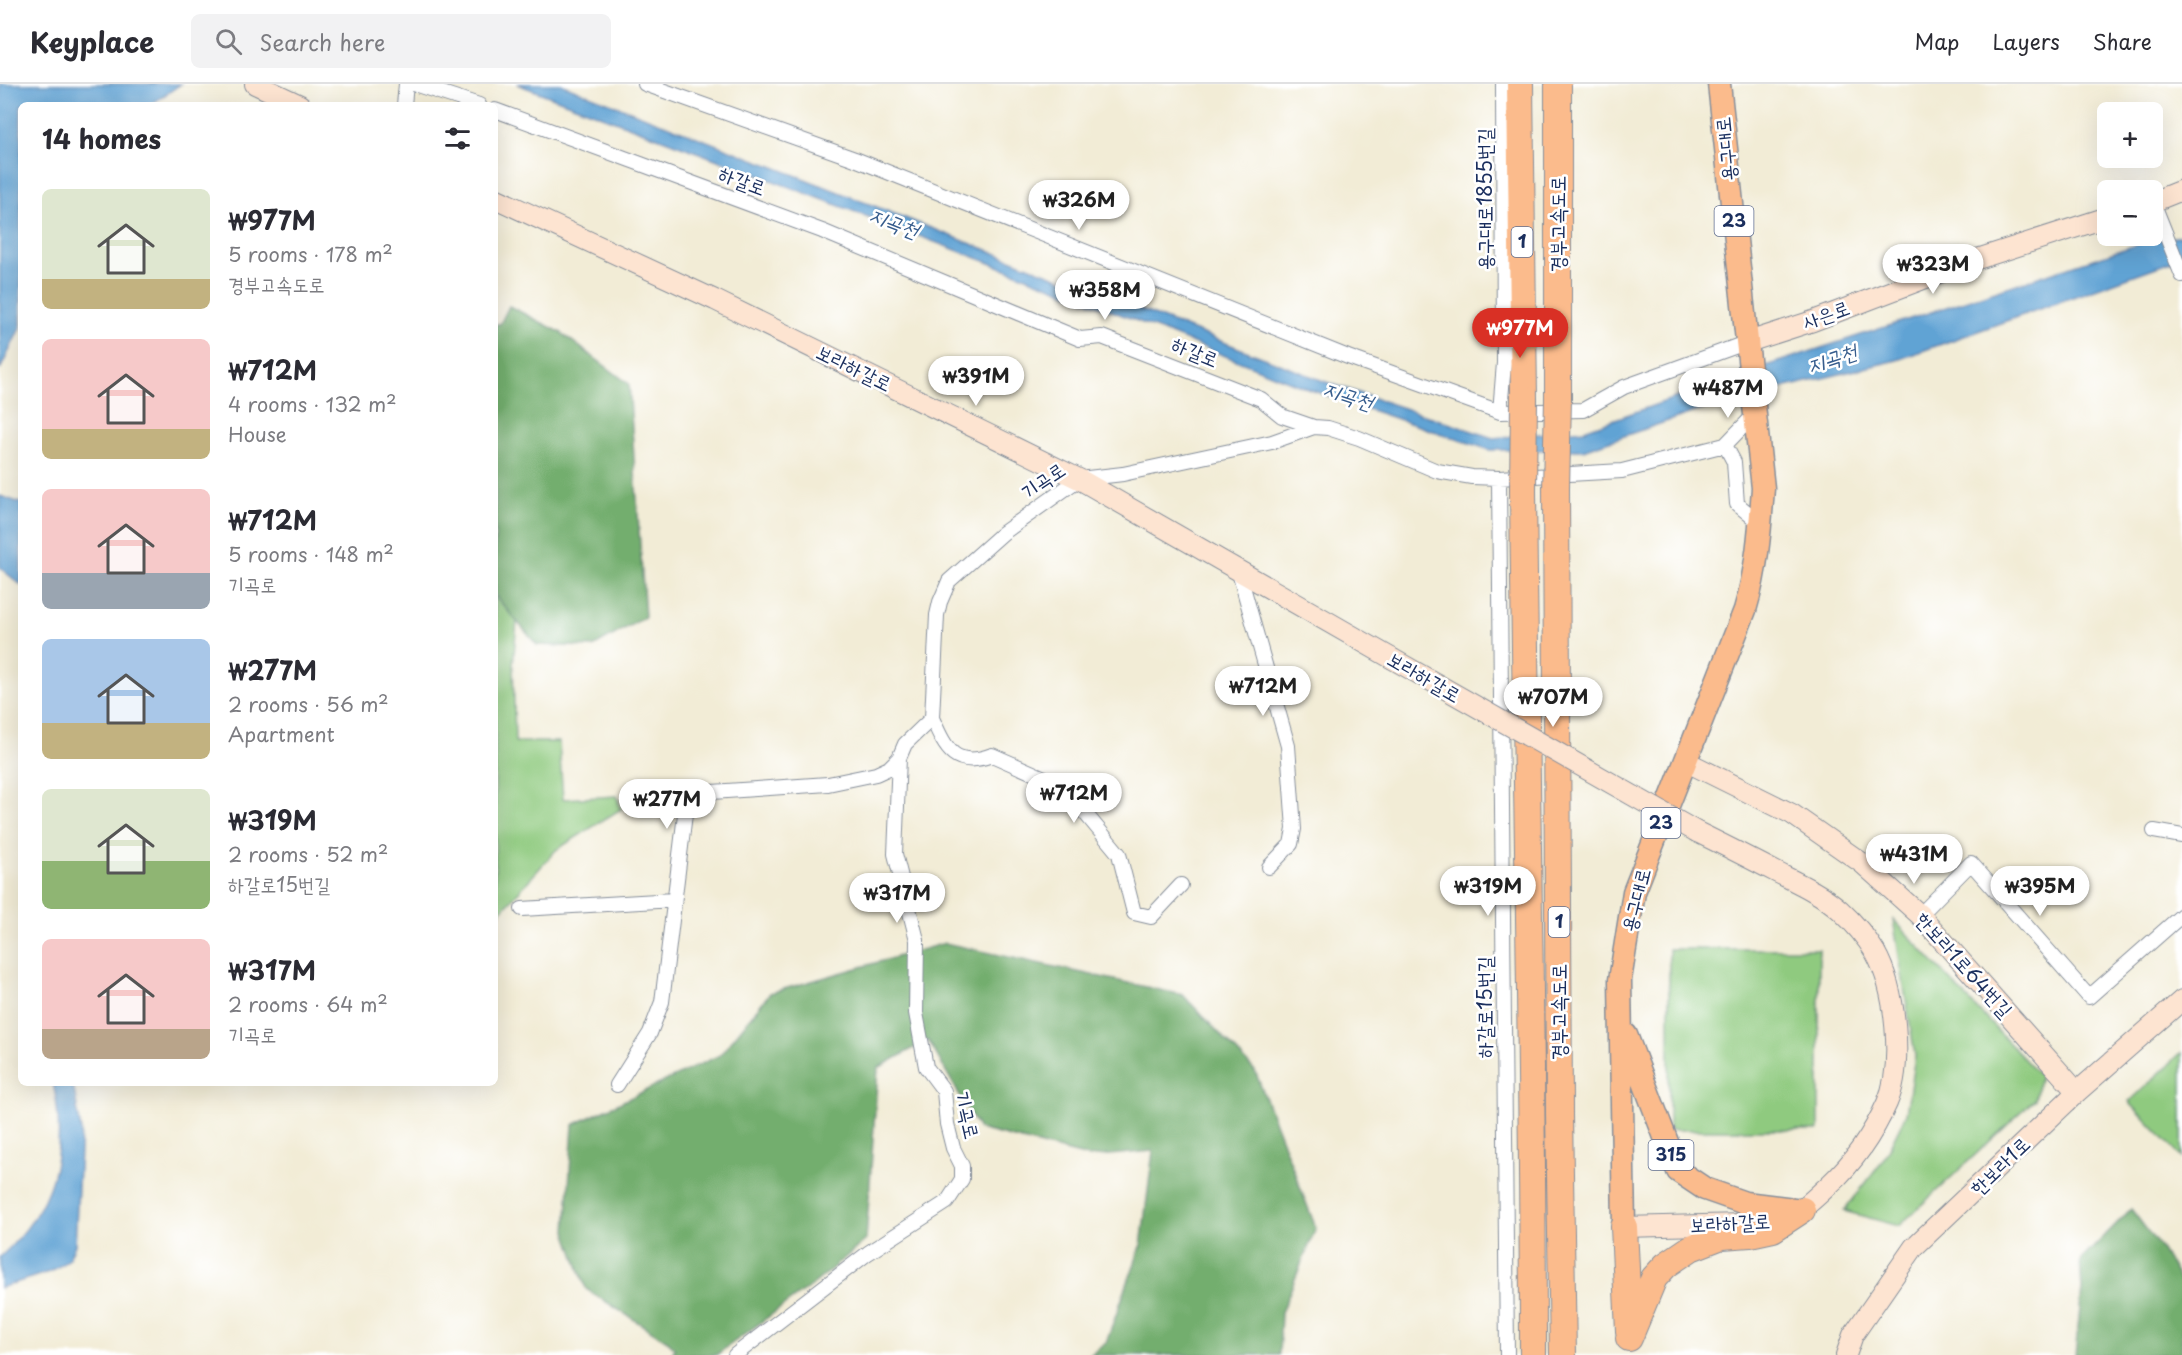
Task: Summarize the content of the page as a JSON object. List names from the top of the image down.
{
  "streets": {
    "highway": [
      "용구대로",
      "23",
      "경부고속도로",
      "1"
    ],
    "main road": [
      "사은로",
      "보라하갈로",
      "한보라1로64번길",
      "315",
      "한보라1로"
    ],
    "street": [
      "하갈로",
      "용구대로1855번길",
      "기곡로",
      "하갈로15번길"
    ]
  },
  "crossings": [
    ["용구대로", "23"],
    ["용구대로", "사은로"],
    ["용구대로", "보라하갈로"],
    ["용구대로", "한보라1로64번길"],
    ["용구대로", "315"],
    ["하갈로", "기곡로"],
    ["하갈로", "하갈로15번길"],
    ["23", "사은로"],
    ["보라하갈로", "기곡로"],
    ["보라하갈로", "315"],
    ["한보라1로64번길", "한보라1로"]
  ],
  "water": ["지곡천"],
  "page": {
    "header": "Keyplace",
    "search": "Search here",
    "nav": ["Map", "Layers", "Share"],
    "map_buttons": ["+", "−"],
    "heading": "14 homes",
    "list": [
      {
        "name": "₩977M",
        "note": "5 rooms · 178 m² · 경부고속도로"
      },
      {
        "name": "₩712M",
        "note": "4 rooms · 132 m² · House"
      },
      {
        "name": "₩712M",
        "note": "5 rooms · 148 m² · 기곡로"
      },
      {
        "name": "₩277M",
        "note": "2 rooms · 56 m² · Apartment"
      },
      {
        "name": "₩319M",
        "note": "2 rooms · 52 m² · 하갈로15번길"
      },
      {
        "name": "₩317M",
        "note": "2 rooms · 64 m² · 기곡로"
      }
    ],
    "price": [
      "₩326M",
      "₩323M",
      "₩358M",
      "₩977M",
      "₩391M",
      "₩487M",
      "₩712M",
      "₩707M",
      "₩712M",
      "₩277M",
      "₩431M",
      "₩319M",
      "₩395M",
      "₩317M"
    ]
  }
}
